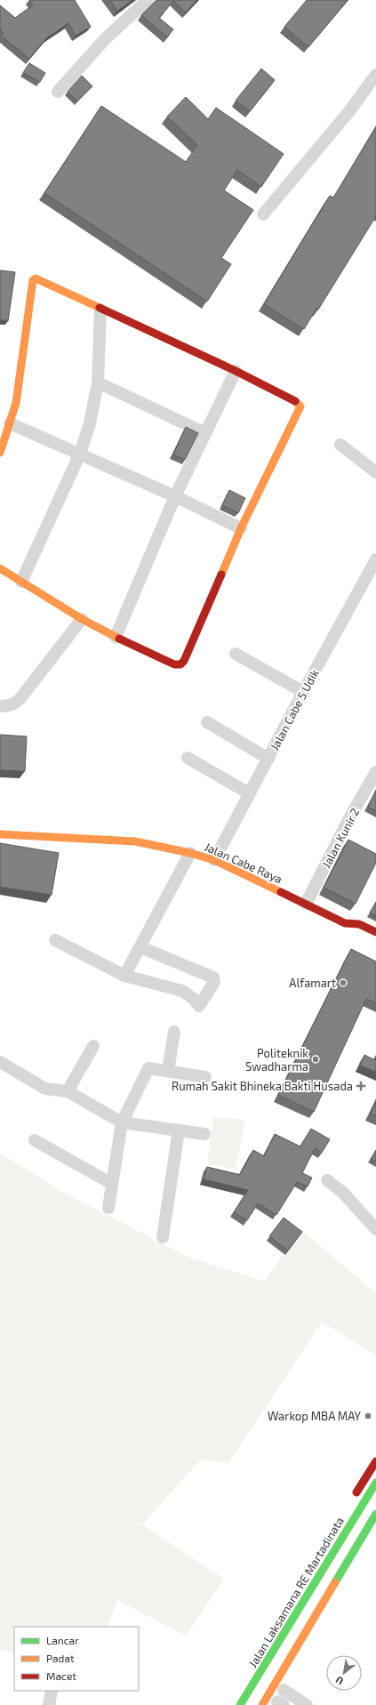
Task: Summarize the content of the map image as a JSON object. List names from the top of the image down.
{
  "streets": {
    "main road": ["Jalan Cabe Raya", "Jalan Laksamana RE Martadinata"],
    "street": ["Jalan Cabe 5 Udik", "Jalan Kunir 2"]
  },
  "crossings": [
    ["Jalan Cabe 5 Udik", "Jalan Cabe Raya"],
    ["Jalan Kunir 2", "Jalan Cabe Raya"]
  ],
  "places": {
    "other": ["Alfamart", "Politeknik Swadharma", "Warkop MBA MAY"],
    "health": ["Rumah Sakit Bhineka Bakti Husada"]
  },
  "legend": ["Lancar", "Padat", "Macet"],
  "north": "bottom left"
}
